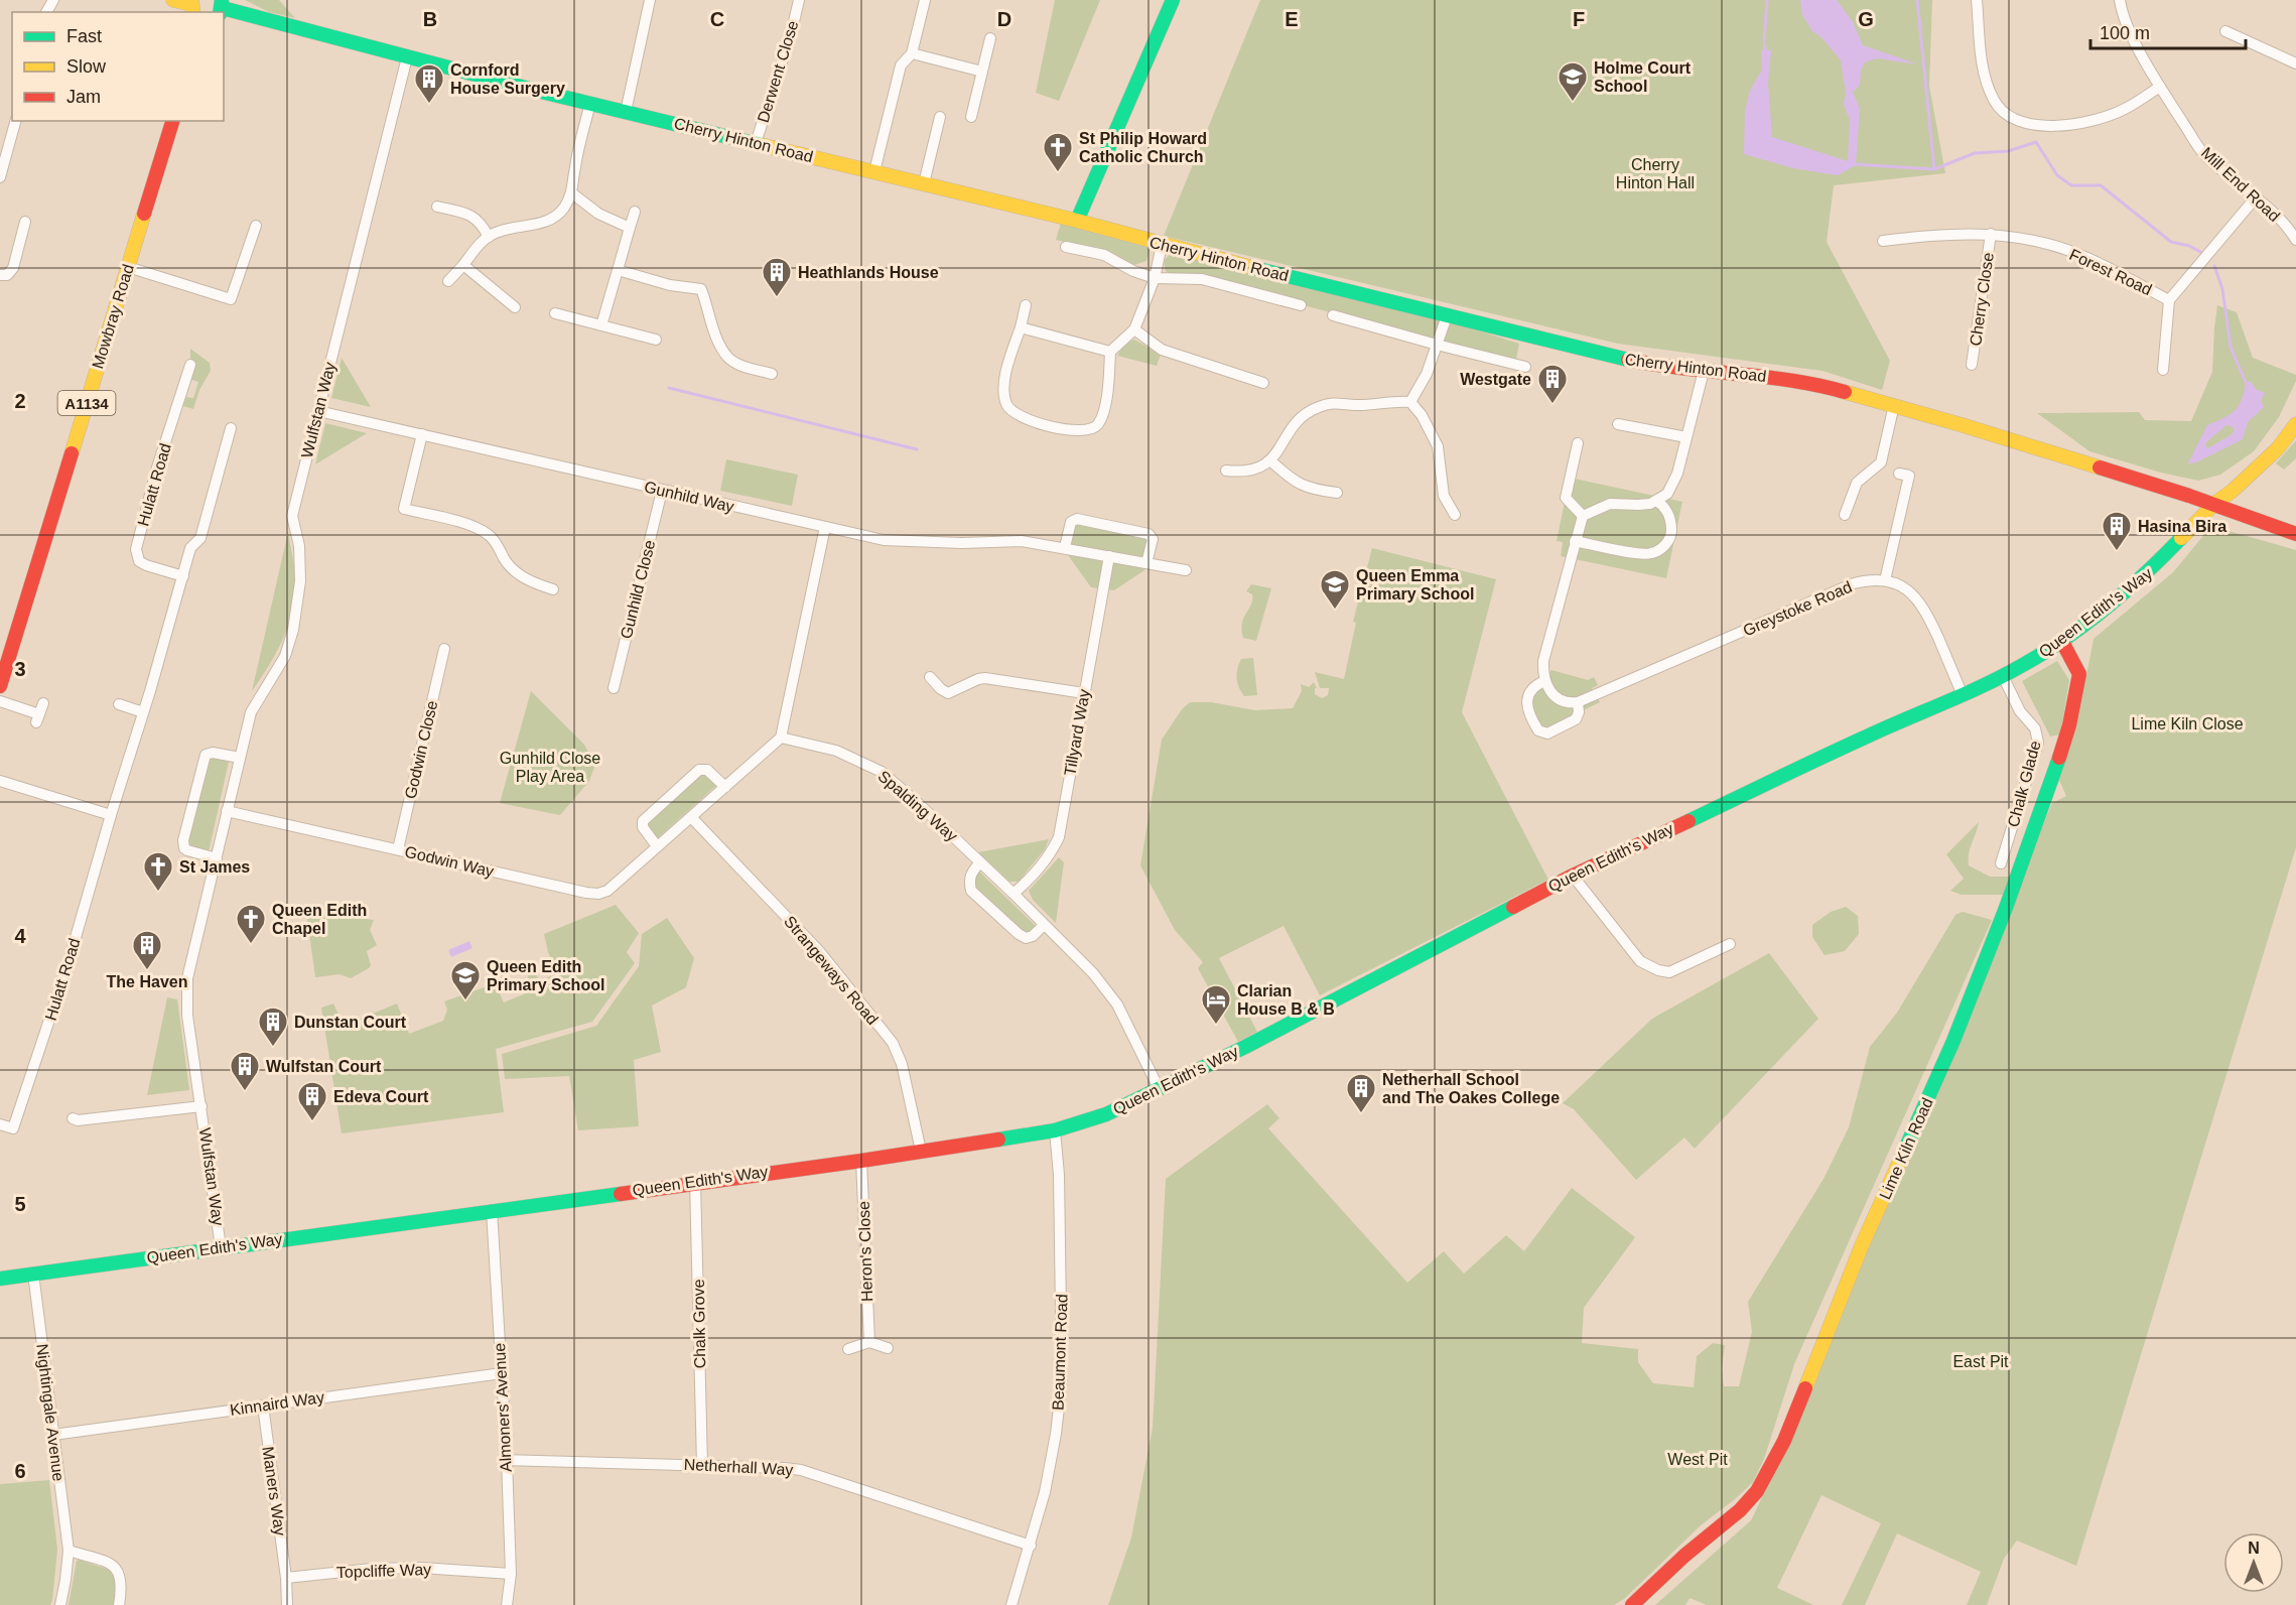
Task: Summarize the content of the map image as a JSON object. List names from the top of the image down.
{
  "streets": {
    "street": [
      "Derwent Close",
      "Cherry Hinton Road",
      "Mill End Road",
      "Forest Road",
      "Cherry Close",
      "Mowbray Road",
      "A1134",
      "Wulfstan Way",
      "Hulatt Road",
      "Gunhild Way",
      "Gunhild Close",
      "Greystoke Road",
      "Queen Edith's Way",
      "Tillyard Way",
      "Godwin Close",
      "Chalk Glade",
      "Spalding Way",
      "Godwin Way",
      "Strangeways Road",
      "Lime Kiln Road",
      "Heron's Close",
      "Chalk Grove",
      "Beaumont Road",
      "Kinnaird Way",
      "Almoners' Avenue",
      "Nightingale Avenue",
      "Netherhall Way",
      "Maners Way",
      "Topcliffe Way"
    ]
  },
  "crossings": [
    ["Derwent Close", "Cherry Hinton Road"],
    ["Cherry Hinton Road", "Wulfstan Way"],
    ["Cherry Hinton Road", "Queen Edith's Way"],
    ["Mill End Road", "Forest Road"],
    ["Forest Road", "Cherry Close"],
    ["Wulfstan Way", "Gunhild Way"],
    ["Wulfstan Way", "Queen Edith's Way"],
    ["Wulfstan Way", "Godwin Way"],
    ["Gunhild Way", "Gunhild Close"],
    ["Gunhild Way", "Tillyard Way"],
    ["Queen Edith's Way", "Chalk Glade"],
    ["Queen Edith's Way", "Spalding Way"],
    ["Queen Edith's Way", "Strangeways Road"],
    ["Queen Edith's Way", "Lime Kiln Road"],
    ["Queen Edith's Way", "Heron's Close"],
    ["Queen Edith's Way", "Chalk Grove"],
    ["Queen Edith's Way", "Beaumont Road"],
    ["Queen Edith's Way", "Almoners' Avenue"],
    ["Queen Edith's Way", "Nightingale Avenue"],
    ["Tillyard Way", "Spalding Way"],
    ["Godwin Close", "Godwin Way"],
    ["Spalding Way", "Godwin Way"],
    ["Godwin Way", "Strangeways Road"],
    ["Chalk Grove", "Netherhall Way"],
    ["Beaumont Road", "Netherhall Way"],
    ["Kinnaird Way", "Almoners' Avenue"],
    ["Kinnaird Way", "Nightingale Avenue"],
    ["Kinnaird Way", "Maners Way"],
    ["Almoners' Avenue", "Netherhall Way"],
    ["Almoners' Avenue", "Topcliffe Way"],
    ["Maners Way", "Topcliffe Way"]
  ],
  "parks": [
    "Cherry Hinton Hall",
    "Lime Kiln Close",
    "Gunhild Close Play Area",
    "East Pit",
    "West Pit"
  ],
  "places": {
    "school or university": ["Holme Court School", "Queen Emma Primary School", "Queen Edith Primary School"],
    "building": [
      "Cornford House Surgery",
      "Heathlands House",
      "Westgate",
      "Hasina Bira",
      "The Haven",
      "Dunstan Court",
      "Wulfstan Court",
      "Netherhall School and The Oakes College",
      "Edeva Court"
    ],
    "church": ["St Philip Howard Catholic Church", "St James", "Queen Edith Chapel"],
    "hotel": ["Clarian House B & B"]
  },
  "legend": ["Fast", "Slow", "Jam"],
  "scale_bar": "100 m",
  "north": "top",
  "grid": {
    "columns": [
      "B",
      "C",
      "D",
      "E",
      "F",
      "G"
    ],
    "rows": [
      "2",
      "3",
      "4",
      "5",
      "6"
    ]
  }
}
